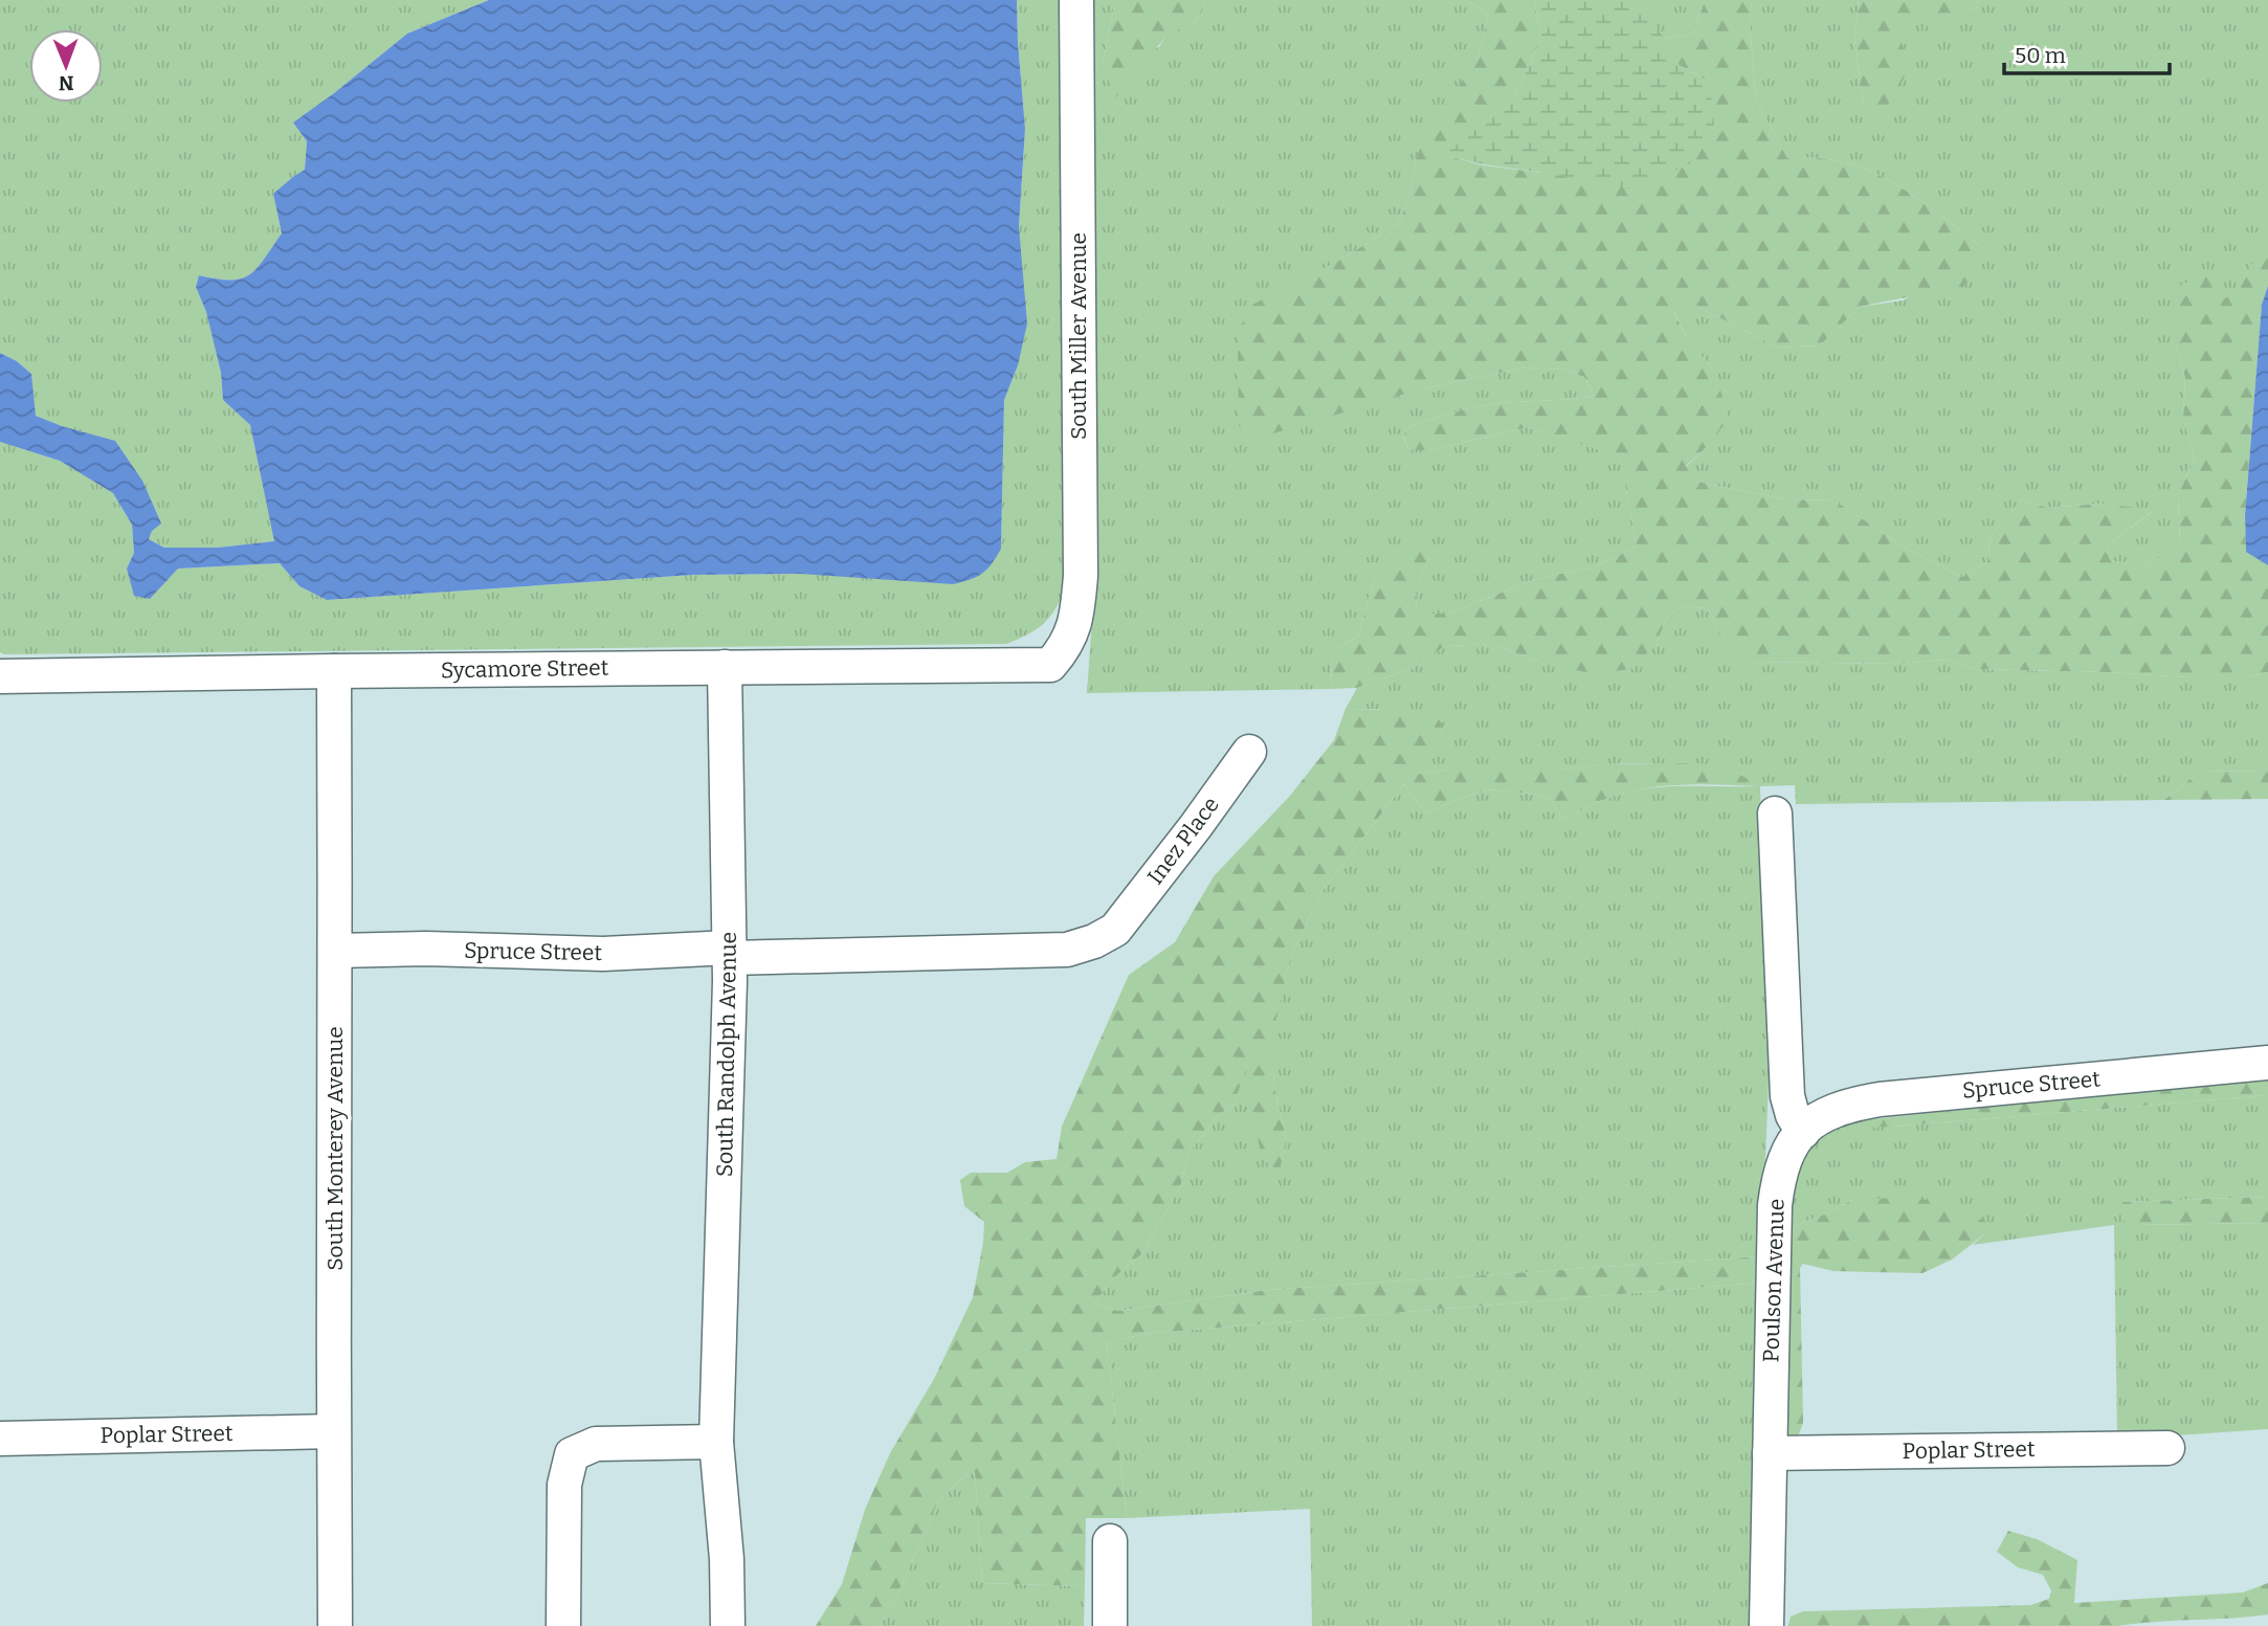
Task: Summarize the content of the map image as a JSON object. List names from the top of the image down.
{
  "streets": {
    "street": [
      "South Miller Avenue",
      "Sycamore Street",
      "Inez Place",
      "Spruce Street",
      "South Randolph Avenue",
      "South Monterey Avenue",
      "Poulson Avenue",
      "Poplar Street"
    ]
  },
  "crossings": [
    ["South Miller Avenue", "Sycamore Street"],
    ["Sycamore Street", "South Randolph Avenue"],
    ["Sycamore Street", "South Monterey Avenue"],
    ["Inez Place", "Spruce Street"],
    ["Spruce Street", "South Randolph Avenue"],
    ["Spruce Street", "South Monterey Avenue"],
    ["Spruce Street", "Poulson Avenue"],
    ["South Monterey Avenue", "Poplar Street"],
    ["Poulson Avenue", "Poplar Street"]
  ],
  "scale_bar": "50 m",
  "north": "bottom"
}
